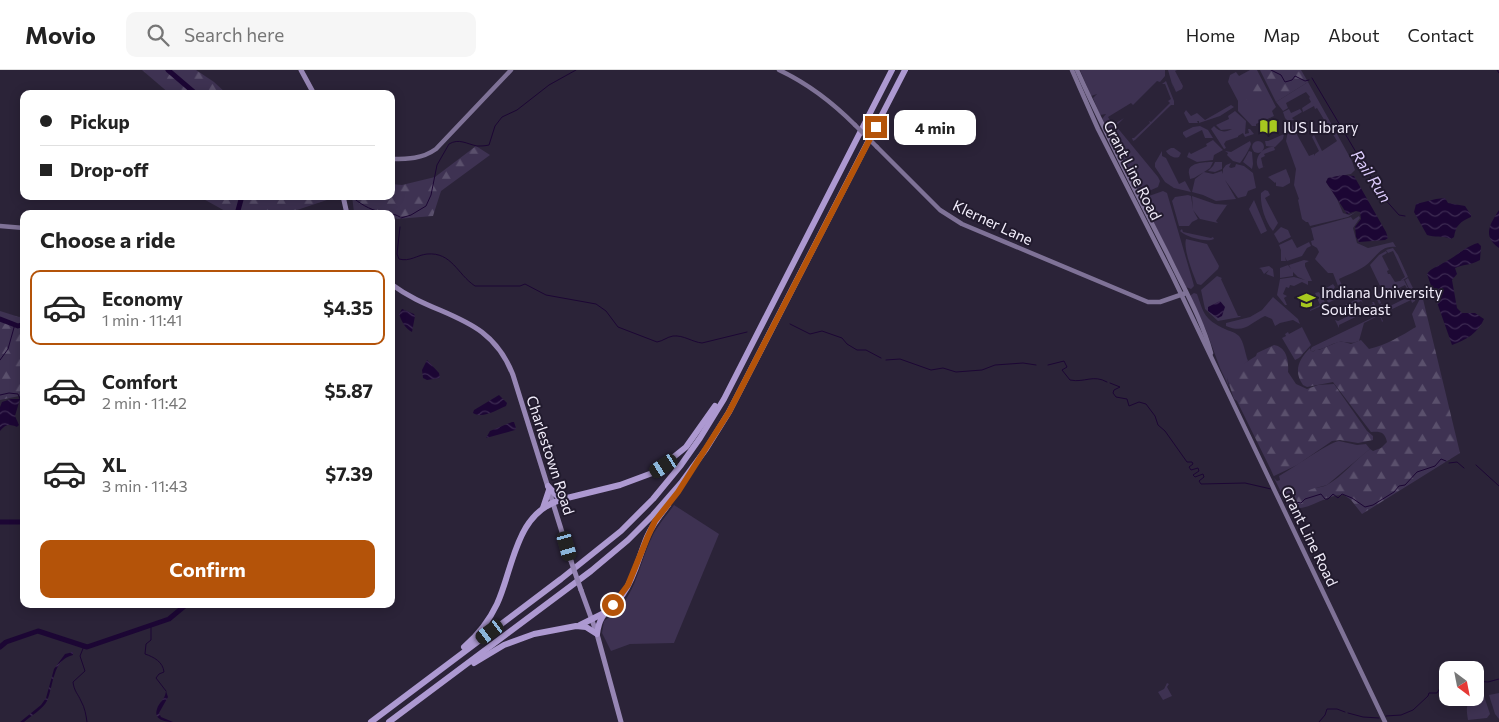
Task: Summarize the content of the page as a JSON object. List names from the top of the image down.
{
  "streets": {
    "main road": ["Grant Line Road", "Klerner Lane", "Charlestown Road"]
  },
  "crossings": [
    ["Grant Line Road", "Klerner Lane"]
  ],
  "water": ["Rail Run"],
  "places": {
    "library": ["IUS Library"],
    "school or university": ["Indiana University Southeast"]
  },
  "north": "bottom right",
  "page": {
    "header": "Movio",
    "search": "Search here",
    "nav": [
      "Home",
      "Map",
      "About",
      "Contact"
    ],
    "banner": ["Pickup", "Drop-off"],
    "bubble": "4 min",
    "heading": "Choose a ride",
    "list": [
      {
        "name": "Economy",
        "note": "1 min · 11:41",
        "value": "$4.35"
      },
      {
        "name": "Comfort",
        "note": "2 min · 11:42",
        "value": "$5.87"
      },
      {
        "name": "XL",
        "note": "3 min · 11:43",
        "value": "$7.39"
      }
    ],
    "buttons": "Confirm"
  }
}
